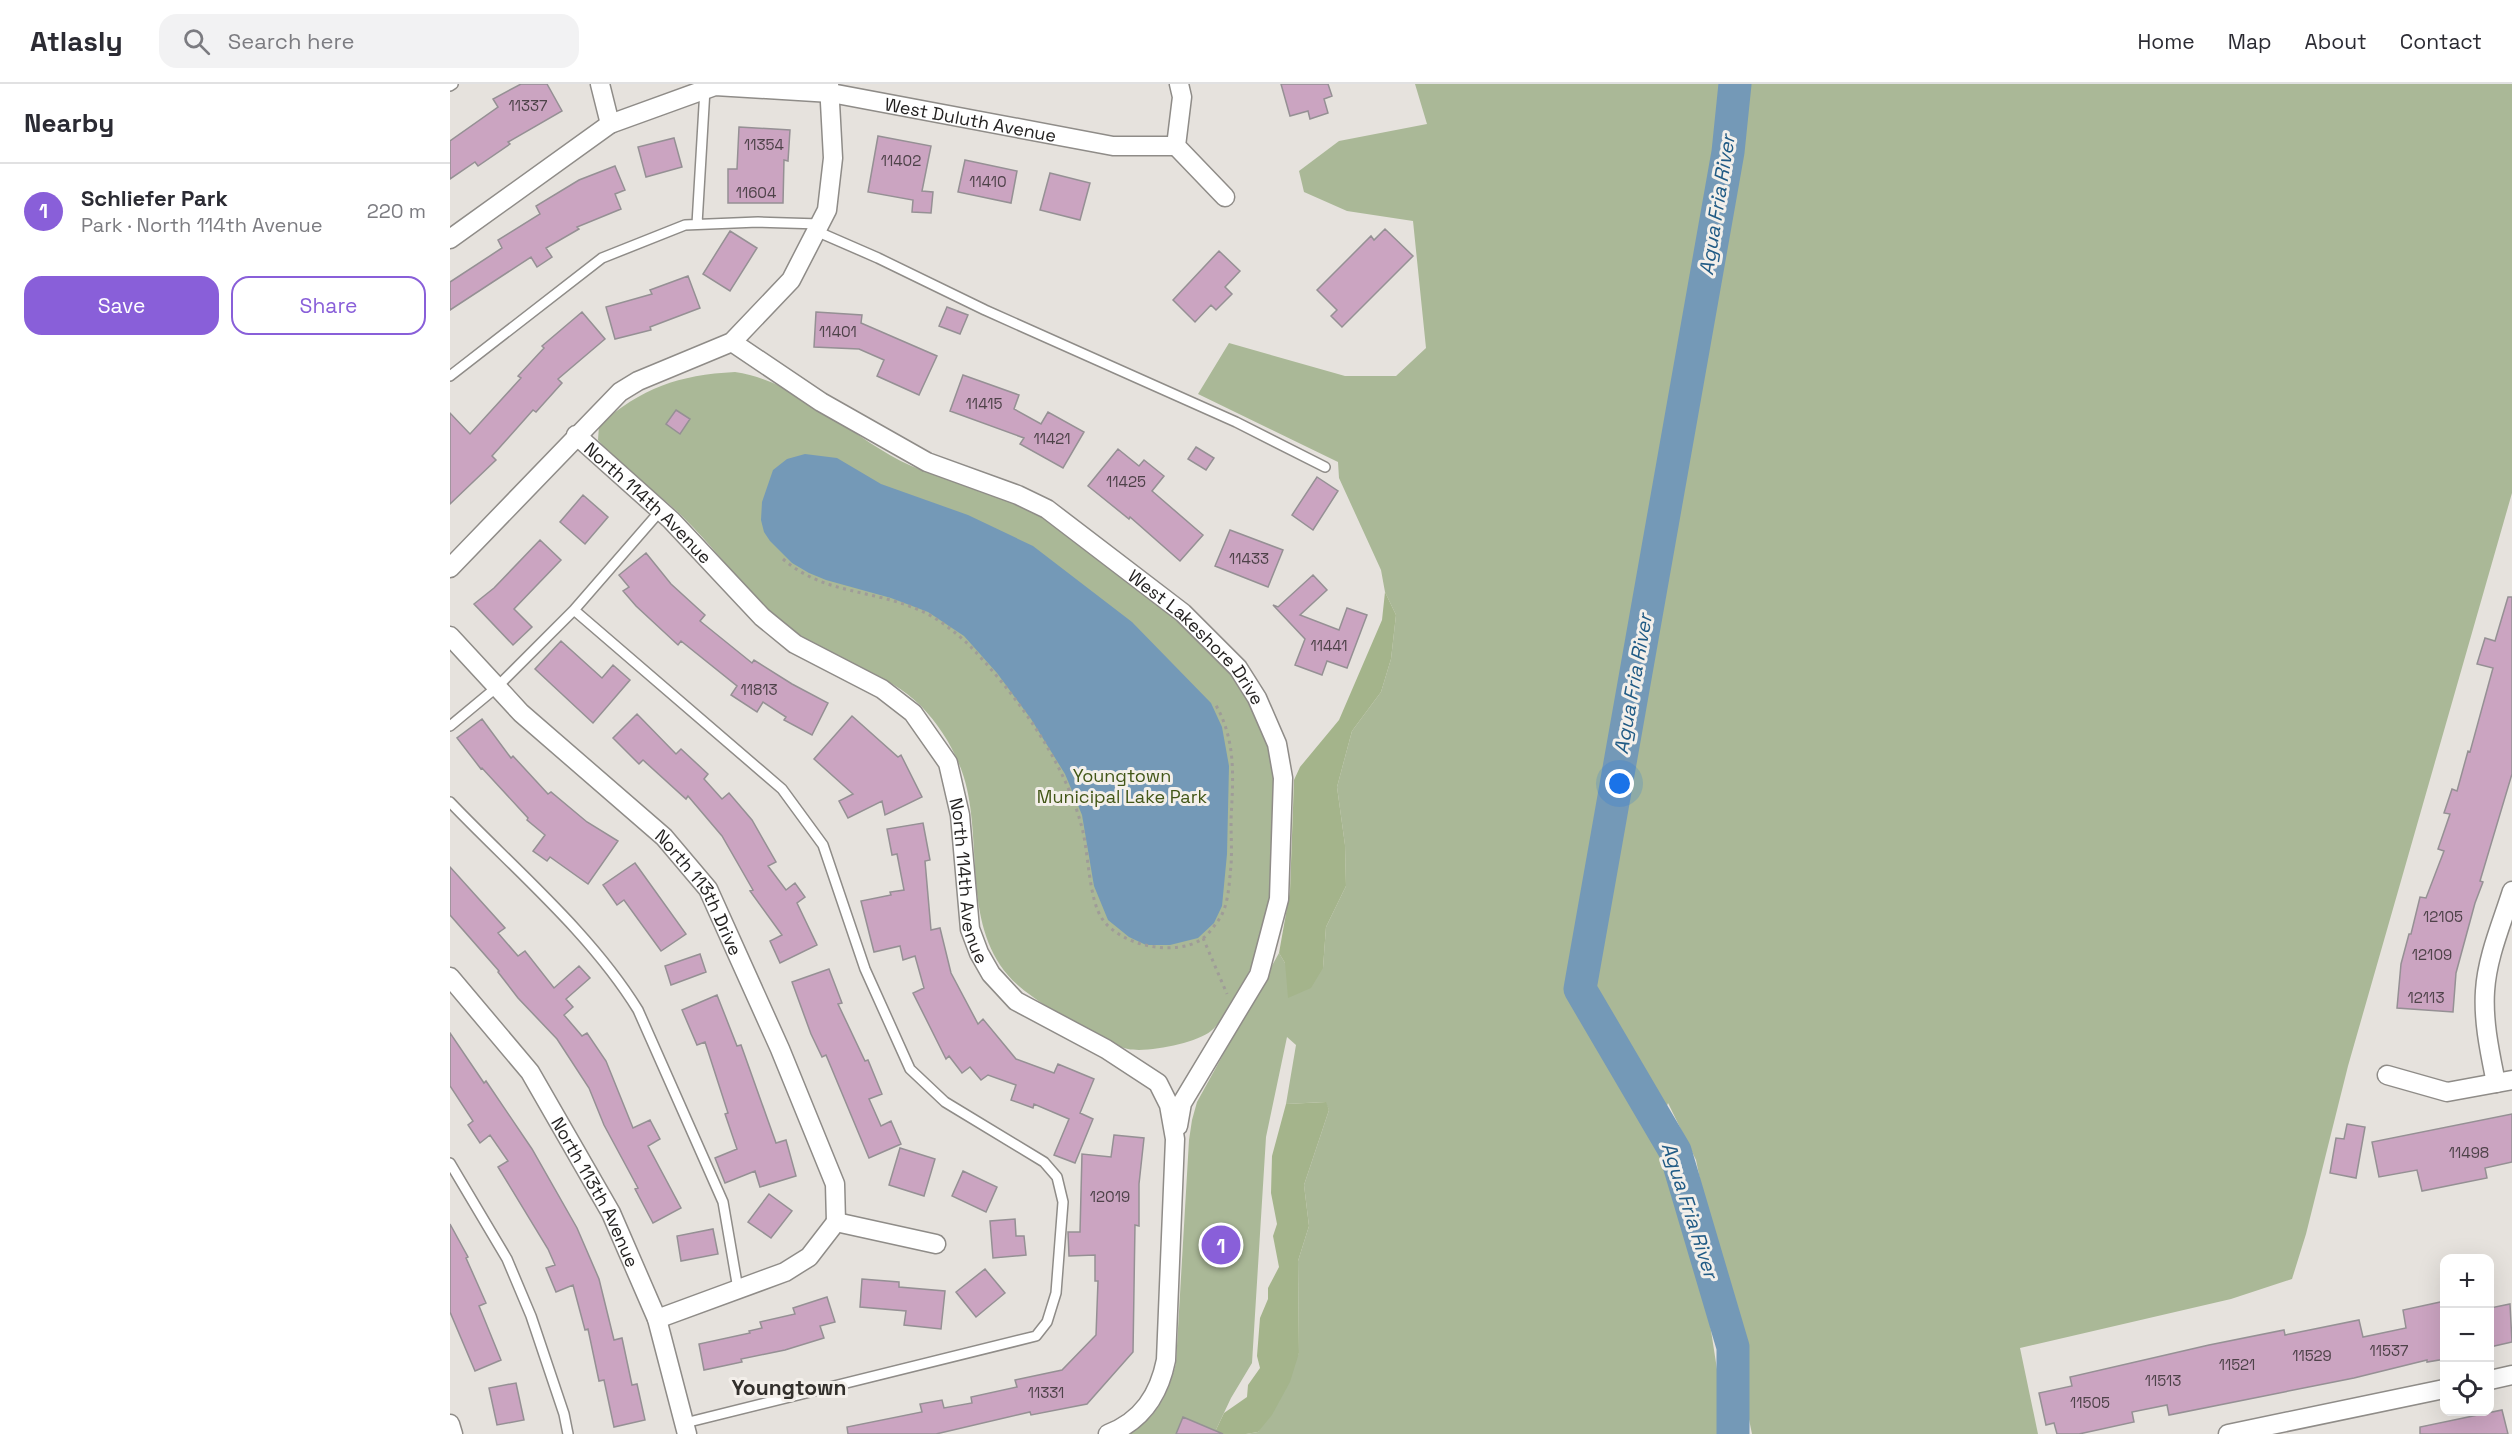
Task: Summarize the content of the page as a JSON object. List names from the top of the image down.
{
  "streets": {
    "street": [
      "West Duluth Avenue",
      "North 114th Avenue",
      "West Lakeshore Drive",
      "North 113th Drive",
      "North 113th Avenue"
    ]
  },
  "crossings": [
    ["North 114th Avenue", "West Lakeshore Drive"]
  ],
  "districts": ["Youngtown"],
  "water": ["Agua Fria River"],
  "parks": ["Youngtown Municipal Lake Park"],
  "house_numbers": [
    "11337",
    "11354",
    "11402",
    "11410",
    "11604",
    "11401",
    "11415",
    "11421",
    "11425",
    "11433",
    "11441",
    "11813",
    "12105",
    "12109",
    "12113",
    "11498",
    "12019",
    "11537",
    "11529",
    "11521",
    "11513",
    "11331",
    "11505"
  ],
  "page": {
    "header": "Atlasly",
    "search": "Search here",
    "nav": [
      "Home",
      "Map",
      "About",
      "Contact"
    ],
    "heading": "Nearby",
    "list": [
      {
        "mark": "1",
        "name": "Schliefer Park",
        "note": "Park · North 114th Avenue",
        "value": "220 m"
      }
    ],
    "buttons": ["Save", "Share"],
    "pins": "1",
    "map_buttons": ["+", "−"]
  }
}
